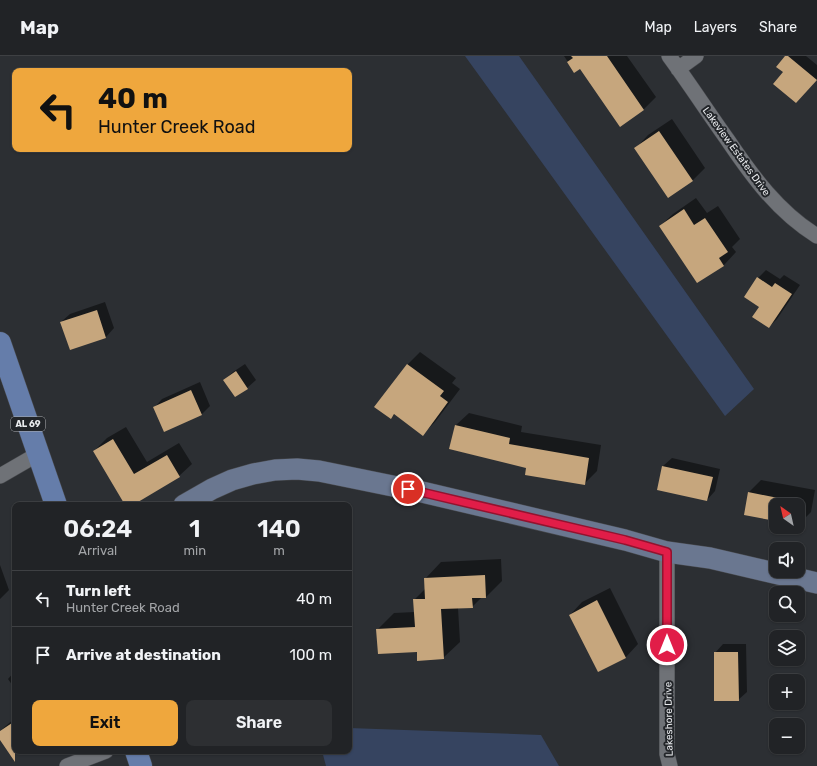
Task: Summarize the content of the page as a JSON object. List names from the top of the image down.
{
  "streets": {
    "main road": ["AL 69"],
    "street": ["Lakeview Estates Drive", "Lakeshore Drive"]
  },
  "north": "top left",
  "page": {
    "header": "Map",
    "nav": ["Map", "Layers", "Share"],
    "turn": ["40 m", "Hunter Creek Road"],
    "map_buttons": ["+", "−"],
    "eta": [
      "06:24",
      "Arrival",
      "1",
      "min",
      "140",
      "m"
    ],
    "list": [
      {
        "name": "Turn left",
        "note": "Hunter Creek Road",
        "value": "40 m"
      },
      {
        "name": "Arrive at destination",
        "value": "100 m"
      }
    ],
    "buttons": ["Exit", "Share"]
  }
}
